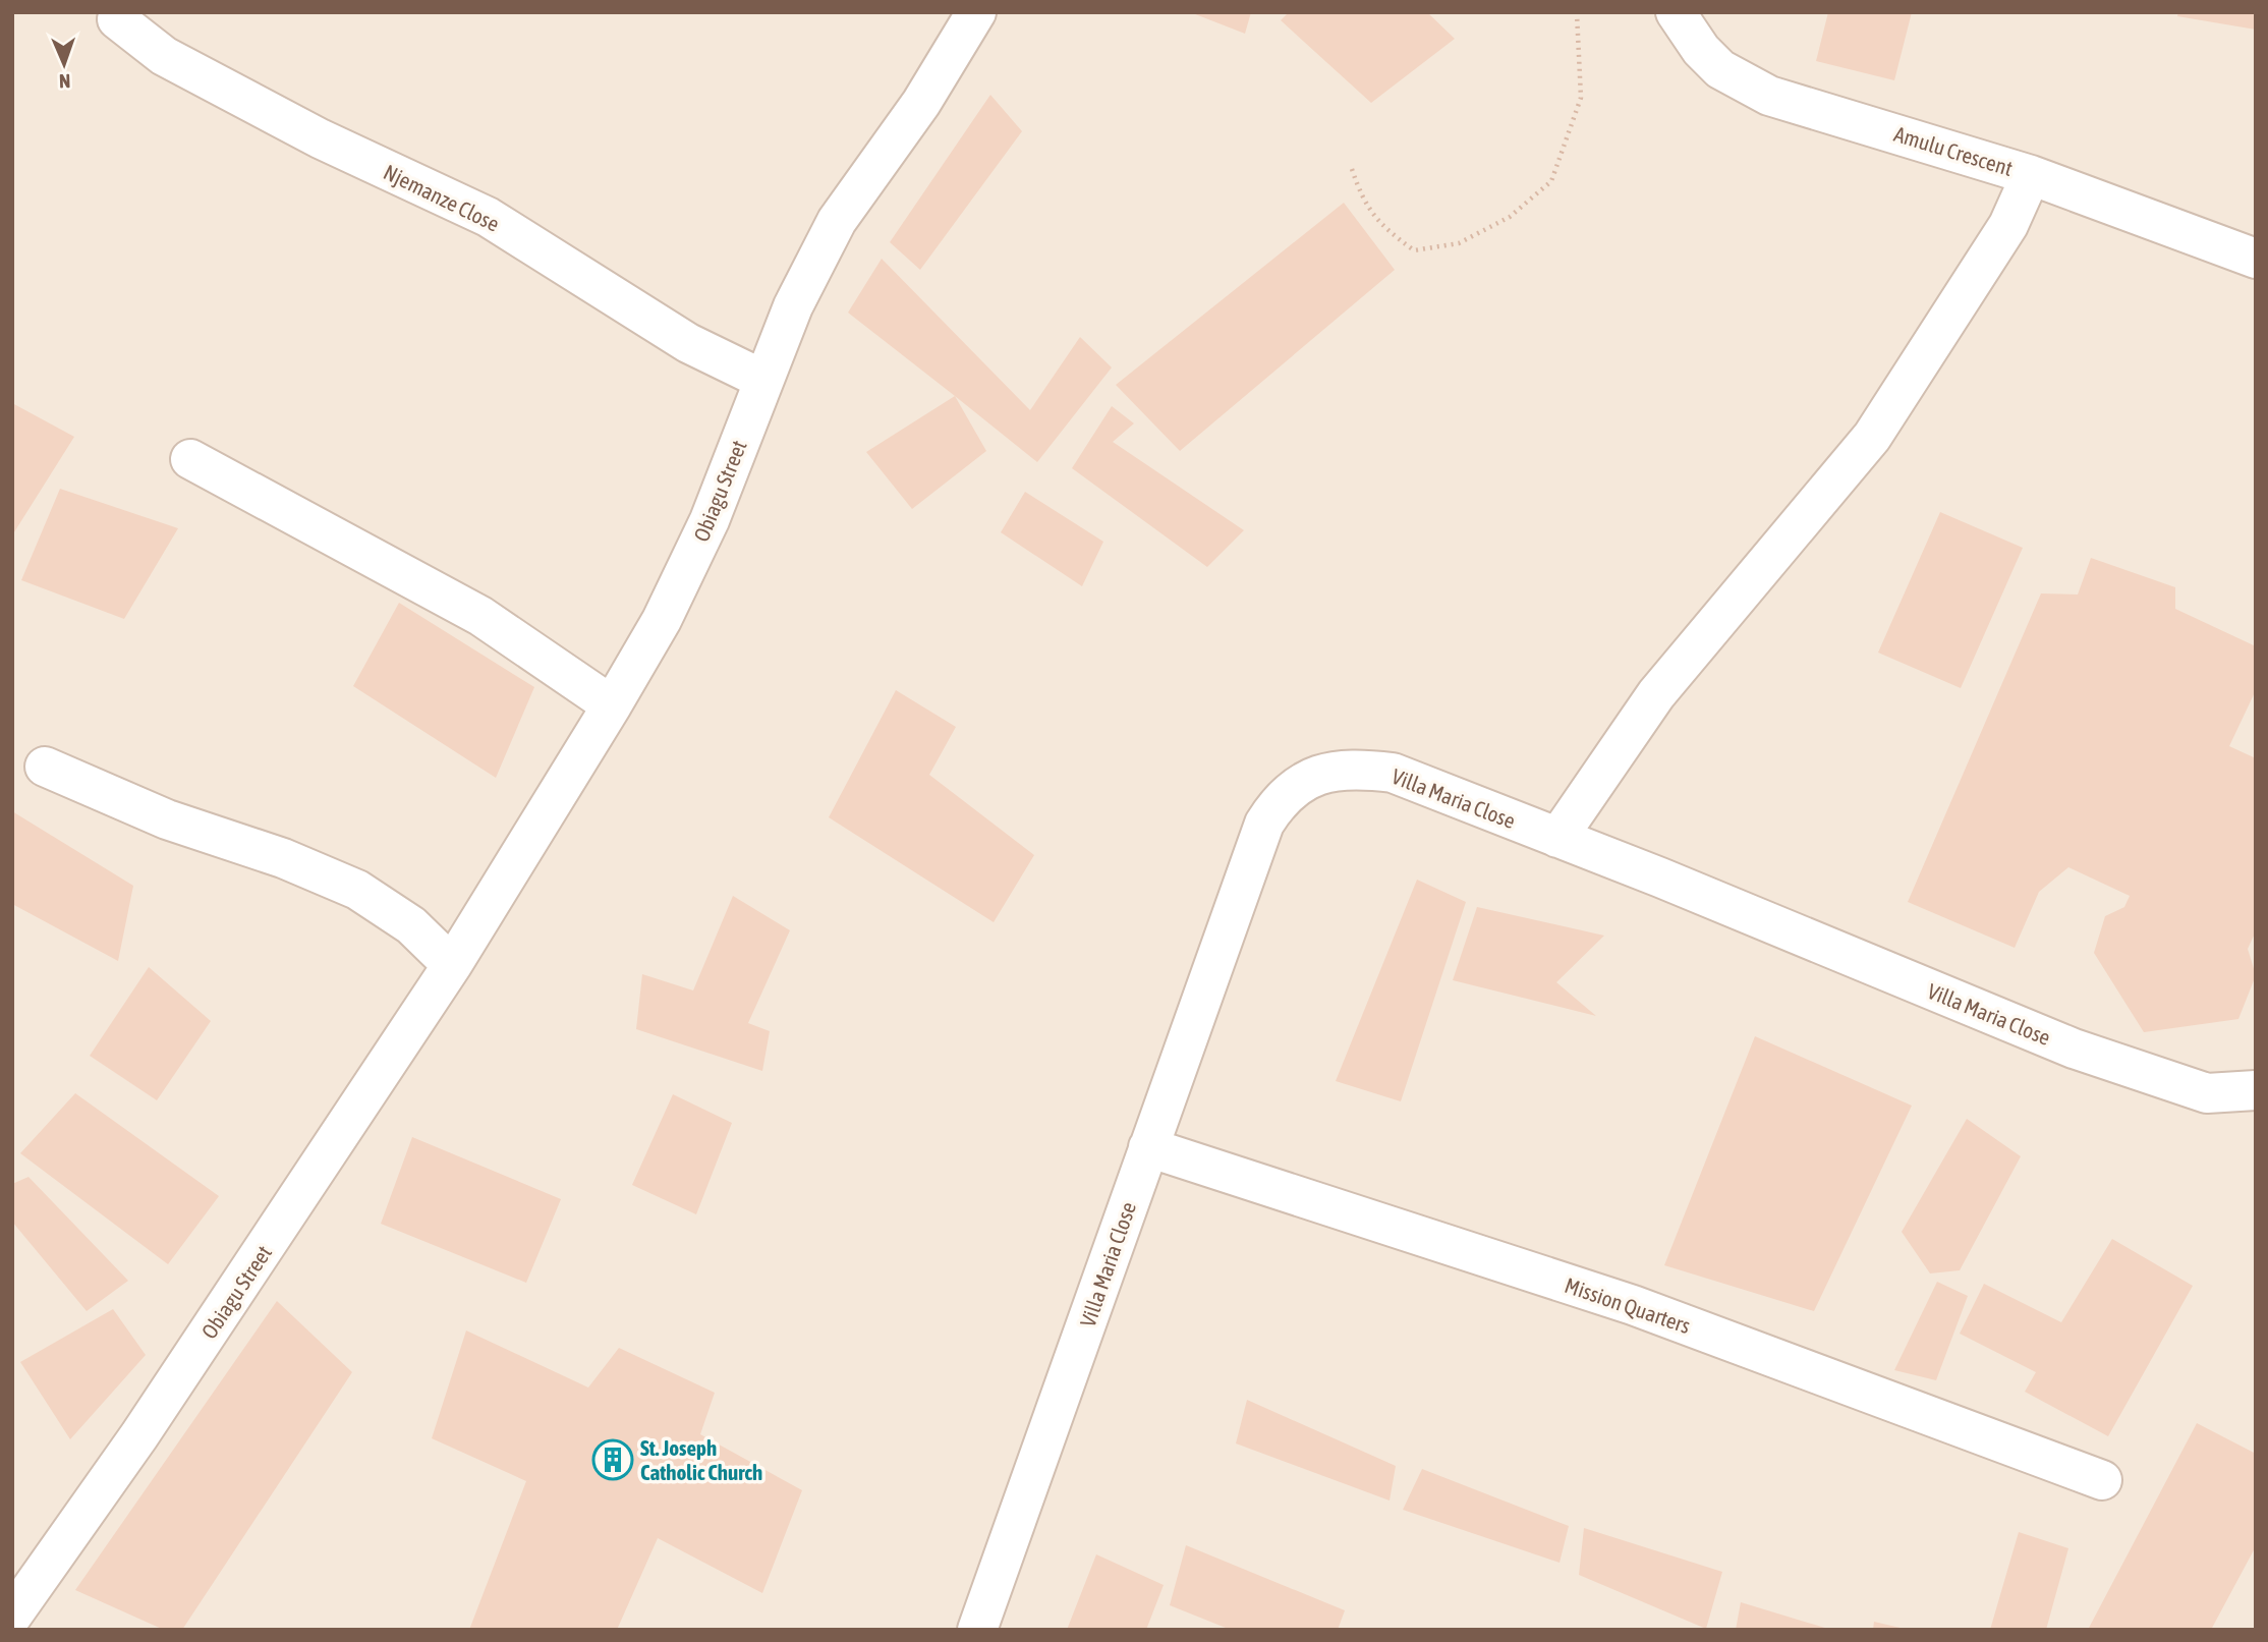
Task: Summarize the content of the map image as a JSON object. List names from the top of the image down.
{
  "streets": {
    "street": [
      "Amulu Crescent",
      "Njemanze Close",
      "Obiagu Street",
      "Villa Maria Close",
      "Mission Quarters"
    ]
  },
  "crossings": [
    ["Njemanze Close", "Obiagu Street"],
    ["Villa Maria Close", "Mission Quarters"]
  ],
  "places": {
    "building": ["St. Joseph Catholic Church"]
  },
  "north": "bottom"
}
